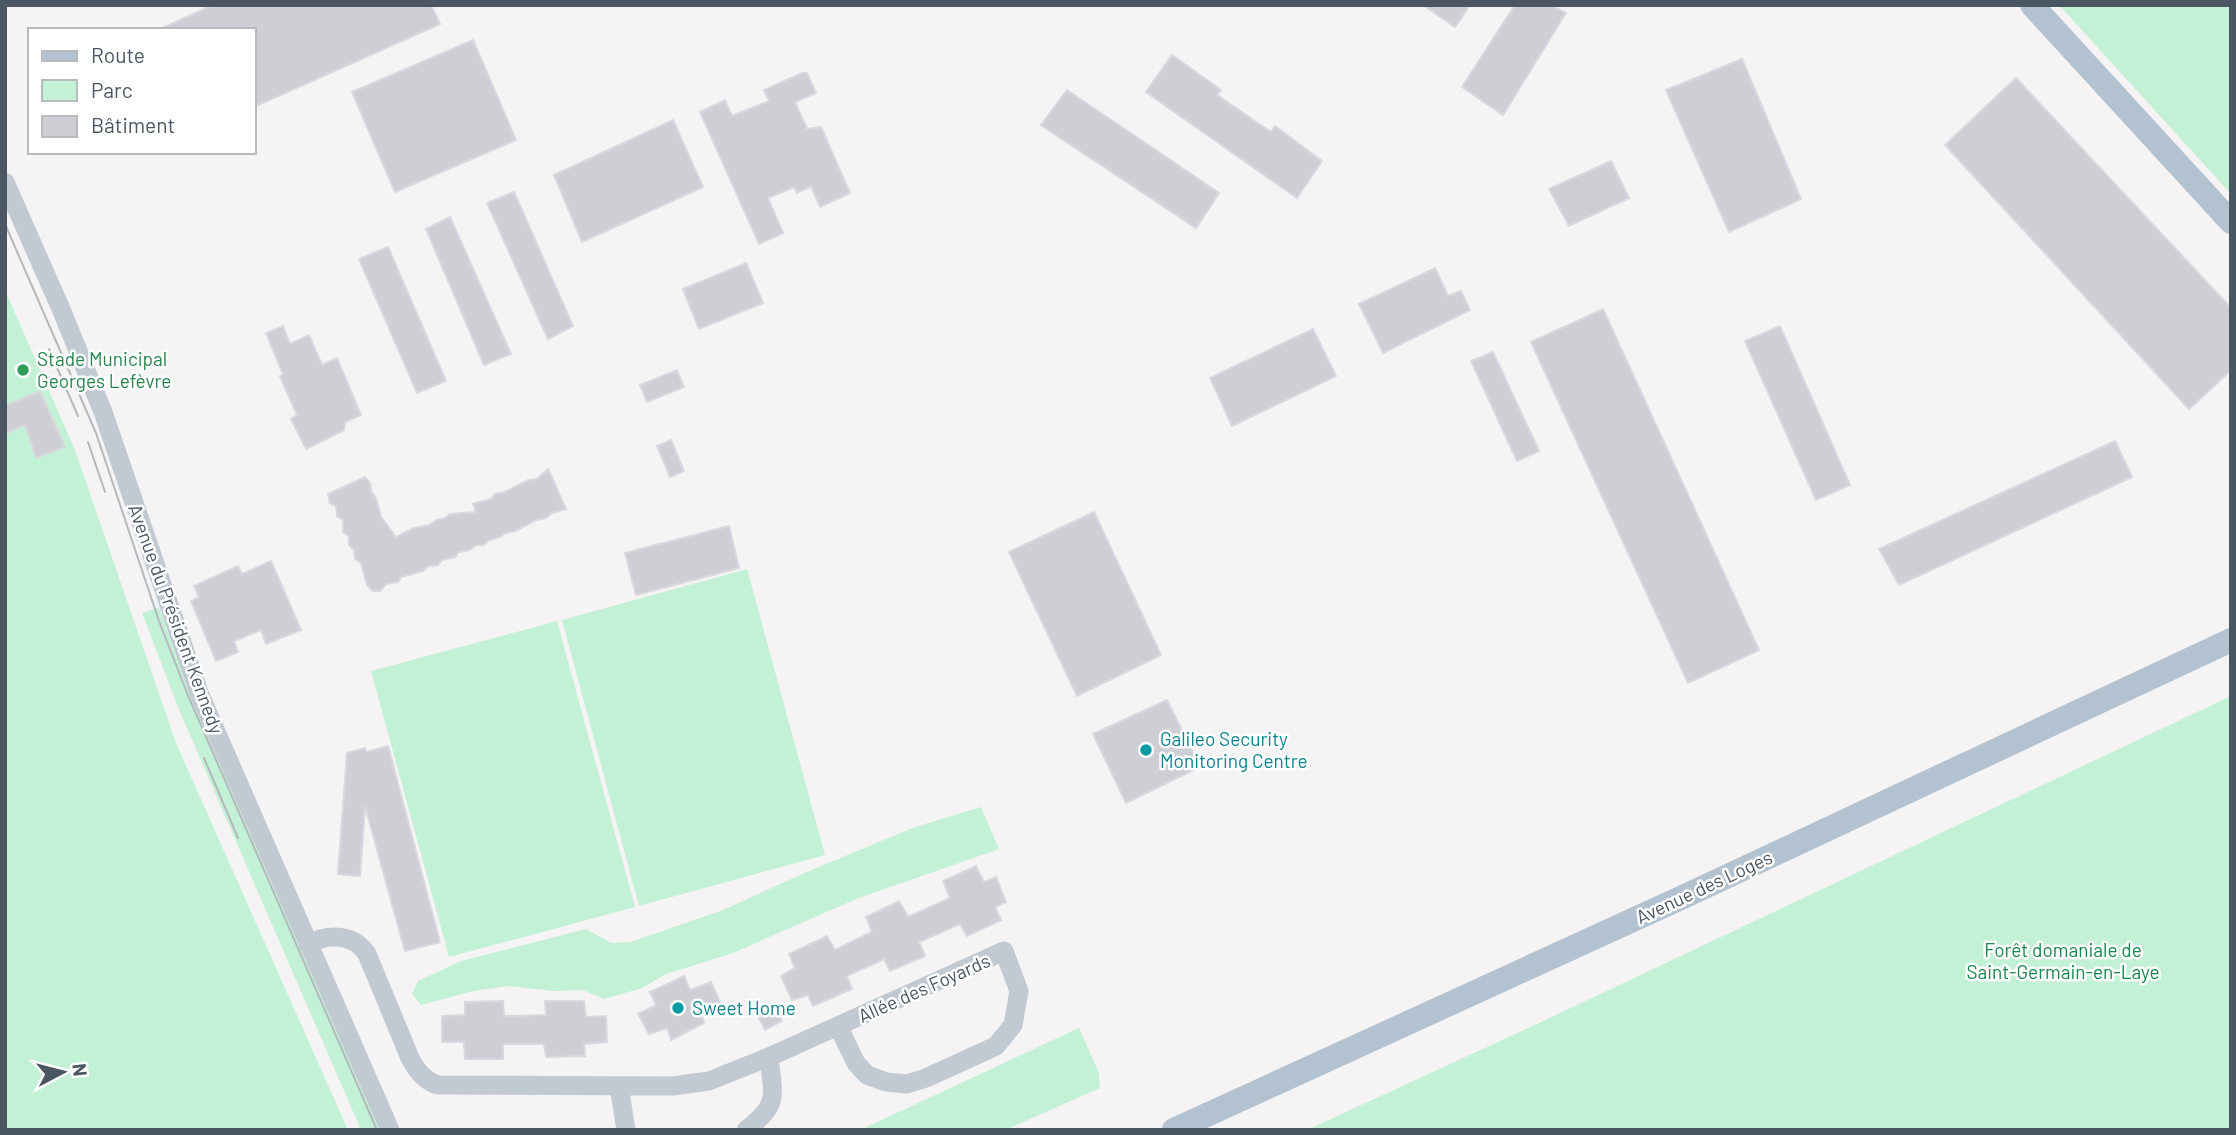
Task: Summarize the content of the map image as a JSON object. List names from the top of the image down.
{
  "streets": {
    "main road": ["Avenue des Loges"],
    "street": ["Avenue du Président Kennedy", "Allée des Foyards"]
  },
  "crossings": [
    ["Avenue du Président Kennedy", "Allée des Foyards"]
  ],
  "parks": ["Forêt domaniale de Saint-Germain-en-Laye"],
  "places": ["Stade Municipal Georges Lefèvre", "Galileo Security Monitoring Centre", "Sweet Home"],
  "legend": ["Route", "Parc", "Bâtiment"],
  "north": "right"
}
